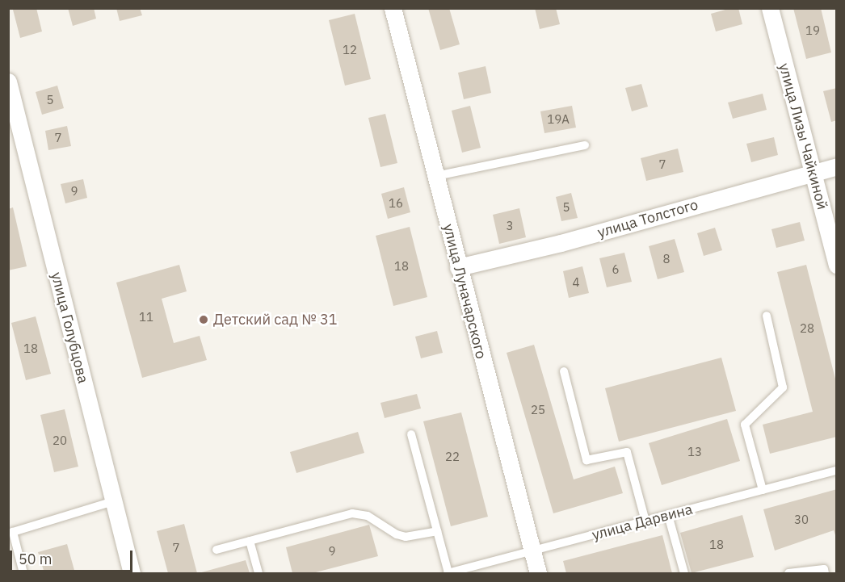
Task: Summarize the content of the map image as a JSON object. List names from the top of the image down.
{
  "streets": {
    "street": [
      "улица Лизы Чайкиной",
      "улица Толстого",
      "улица Луначарского",
      "улица Голубцова"
    ],
    "lane": ["улица Дарвина"]
  },
  "crossings": [
    ["улица Лизы Чайкиной", "улица Толстого"],
    ["улица Толстого", "улица Луначарского"],
    ["улица Луначарского", "улица Дарвина"]
  ],
  "places": ["Детский сад № 31"],
  "house_numbers": [
    "19",
    "12",
    "5",
    "19А",
    "7",
    "7",
    "9",
    "16",
    "5",
    "3",
    "8",
    "18",
    "6",
    "4",
    "11",
    "28",
    "18",
    "25",
    "20",
    "13",
    "22",
    "30",
    "18",
    "7",
    "9"
  ],
  "scale_bar": "50 m"
}
